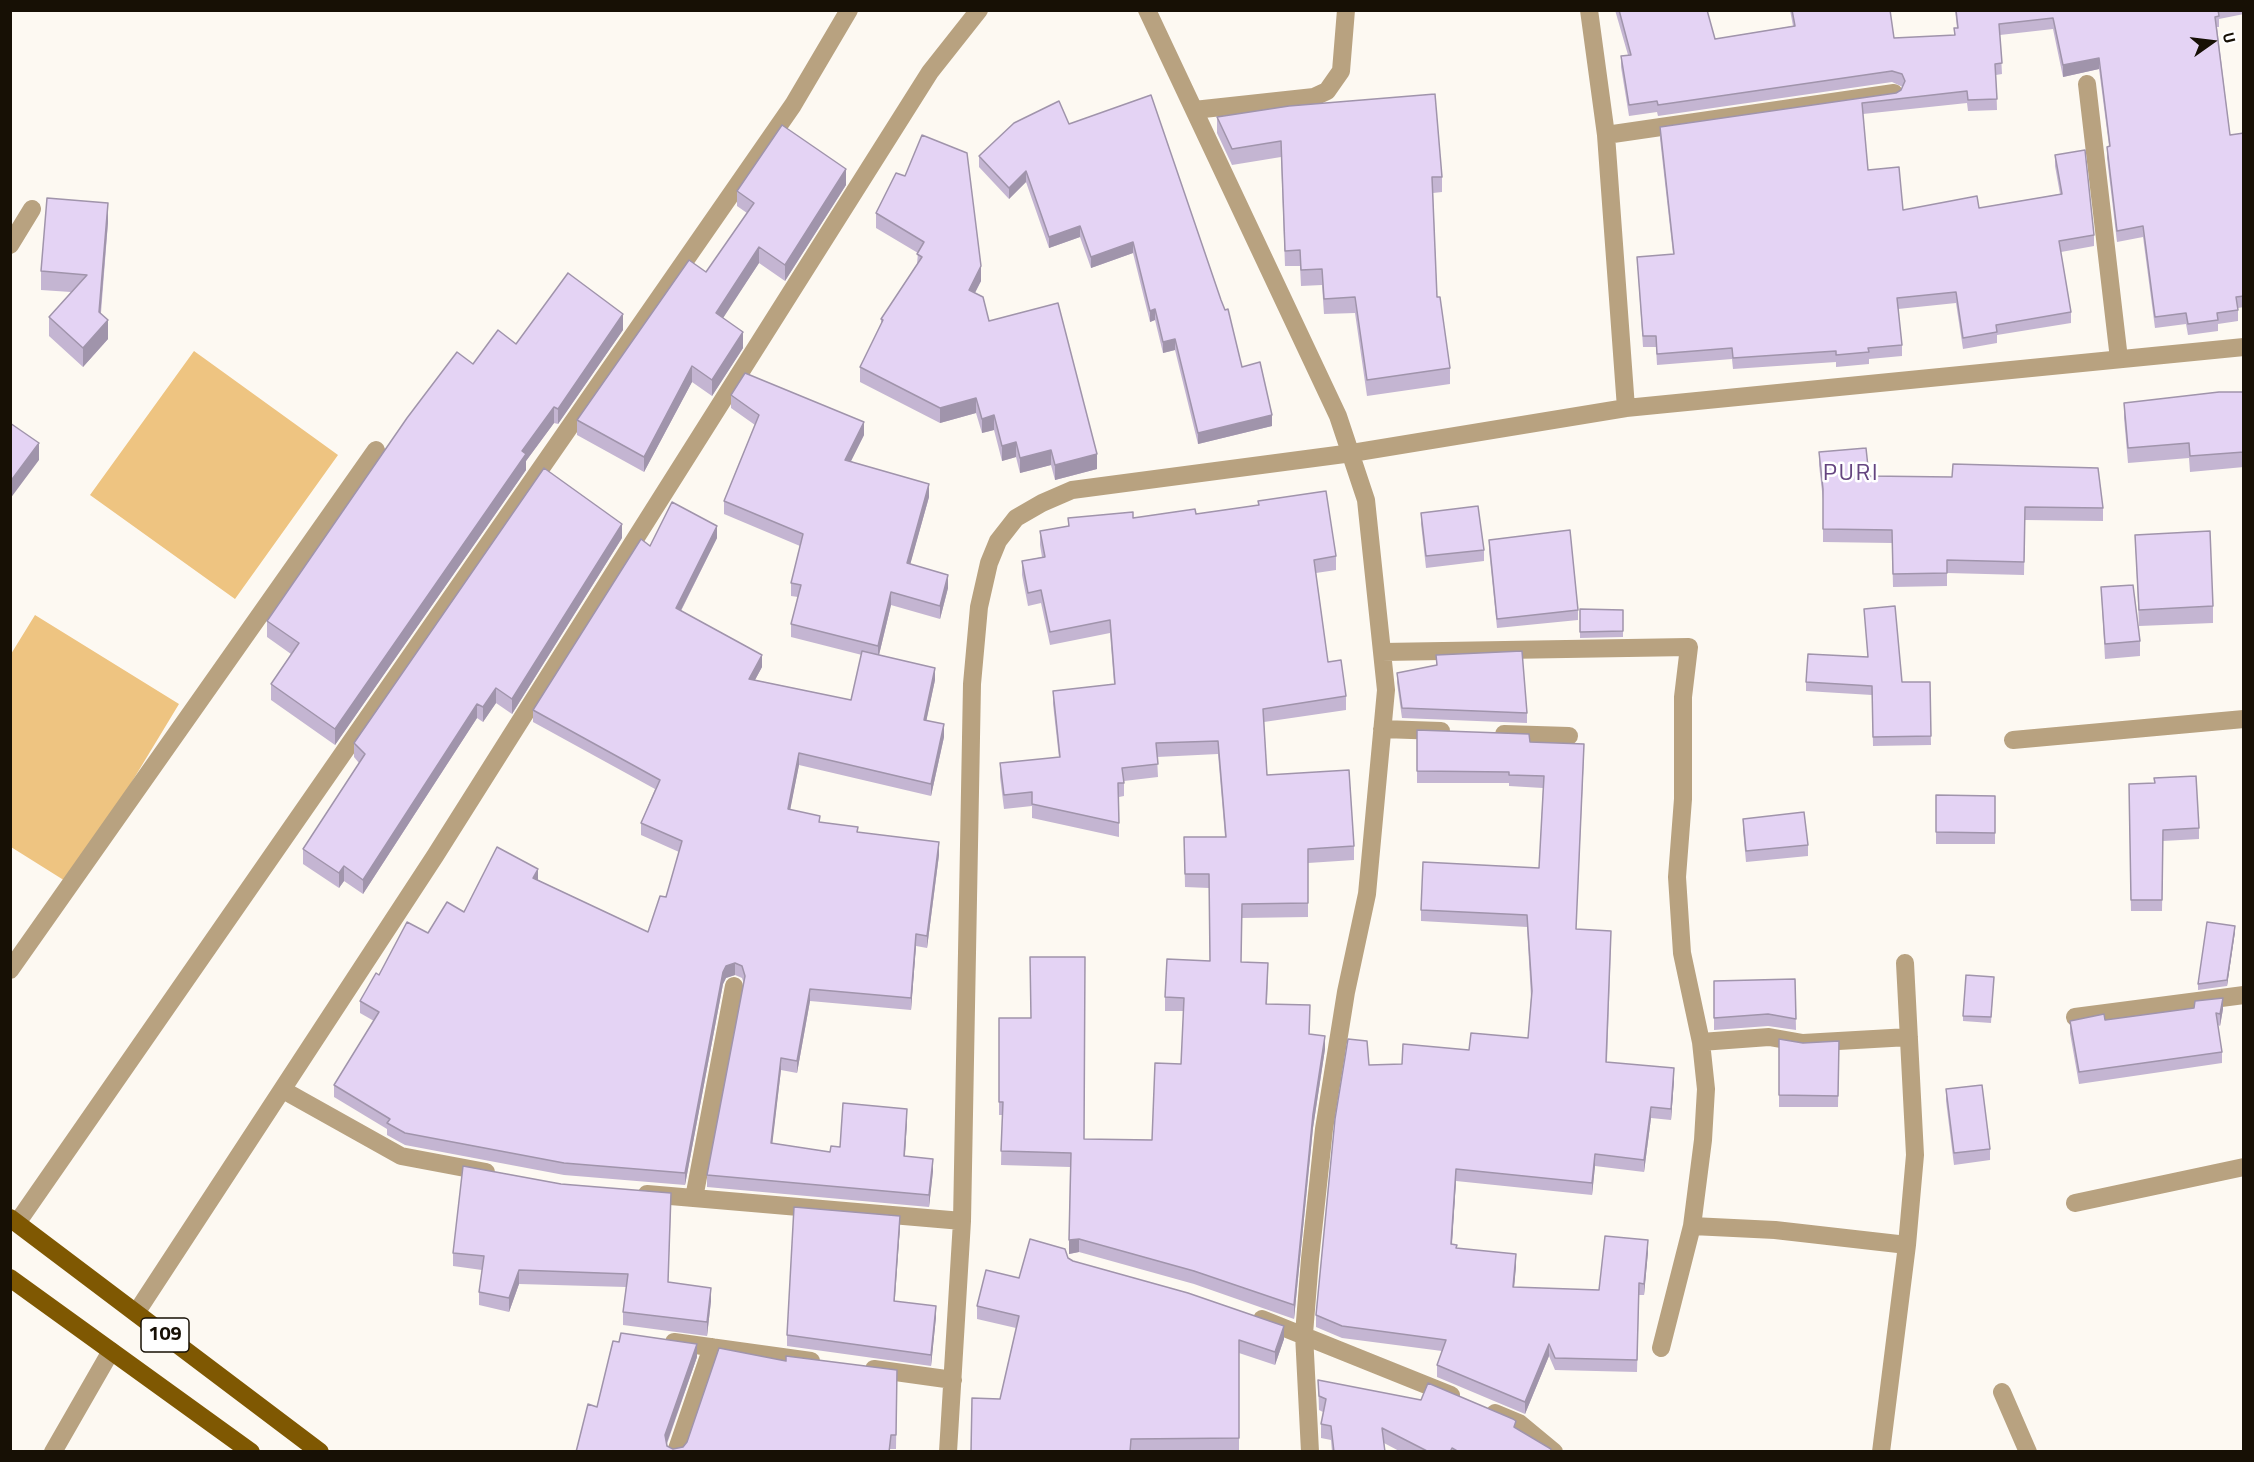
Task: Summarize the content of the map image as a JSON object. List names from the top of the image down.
{
  "streets": {
    "main road": ["109"]
  },
  "districts": ["PURI"],
  "north": "right"
}
